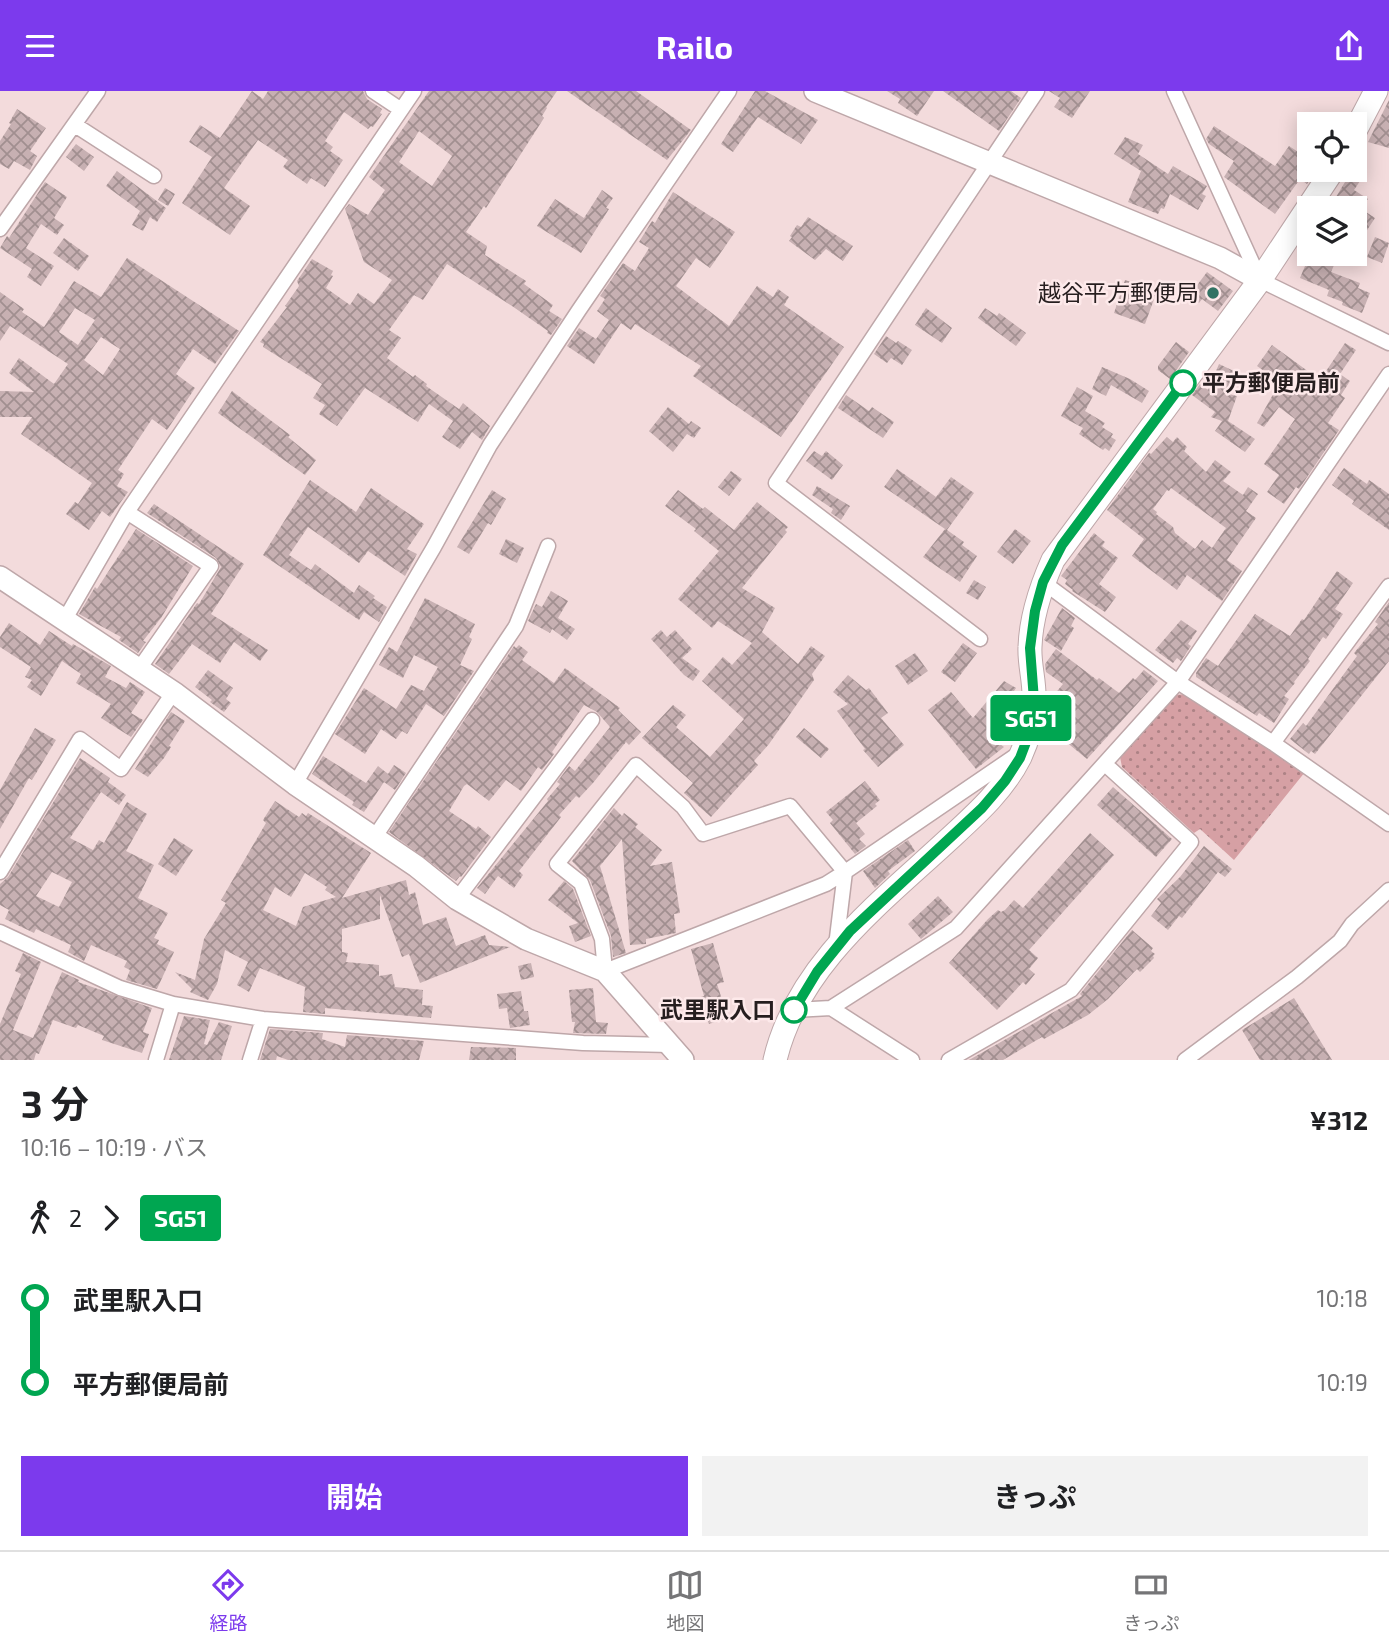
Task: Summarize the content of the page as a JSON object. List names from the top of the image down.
{
  "places": ["越谷平方郵便局", "平方郵便局前", "武里駅入口"],
  "lines": ["bus line SG51"],
  "page": {
    "header": "Railo",
    "on_map": "SG51",
    "heading": ["3 分", "10:16 – 10:19 · バス", "¥312"],
    "legs": ["2", "SG51"],
    "list": [
      {
        "name": "武里駅入口",
        "value": "10:18"
      },
      {
        "name": "平方郵便局前",
        "value": "10:19"
      }
    ],
    "buttons": ["開始", "きっぷ"],
    "tabs": ["経路", "地図", "きっぷ"]
  }
}
